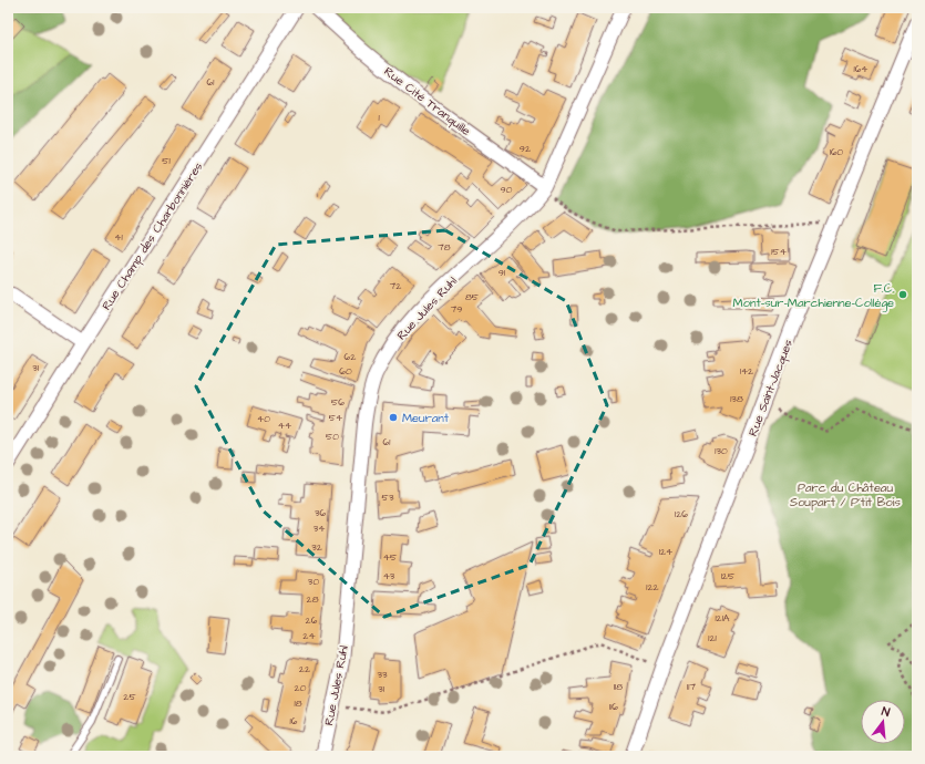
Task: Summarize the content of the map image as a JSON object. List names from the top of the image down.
{
  "streets": {
    "street": [
      "Rue Cité Tranquille",
      "Rue Champ des Charbonnières",
      "Rue Jules Ruhl",
      "Rue Saint-Jacques"
    ]
  },
  "crossings": [
    ["Rue Cité Tranquille", "Rue Jules Ruhl"]
  ],
  "parks": ["Parc du Château Soupart / P'tit Bois"],
  "places": ["F.C. Mont-sur-Marchienne-Collège", "Meurant"],
  "house_numbers": [
    "164",
    "61",
    "1",
    "92",
    "160",
    "51",
    "90",
    "41",
    "78",
    "154",
    "91",
    "72",
    "85",
    "79",
    "62",
    "31",
    "60",
    "142",
    "138",
    "56",
    "54",
    "40",
    "44",
    "50",
    "61",
    "130",
    "53",
    "36",
    "126",
    "34",
    "32",
    "124",
    "45",
    "43",
    "125",
    "30",
    "122",
    "28",
    "121A",
    "26",
    "24",
    "121",
    "22",
    "33",
    "118",
    "117",
    "20",
    "31",
    "25",
    "18",
    "116",
    "16"
  ],
  "north": "top"
}
